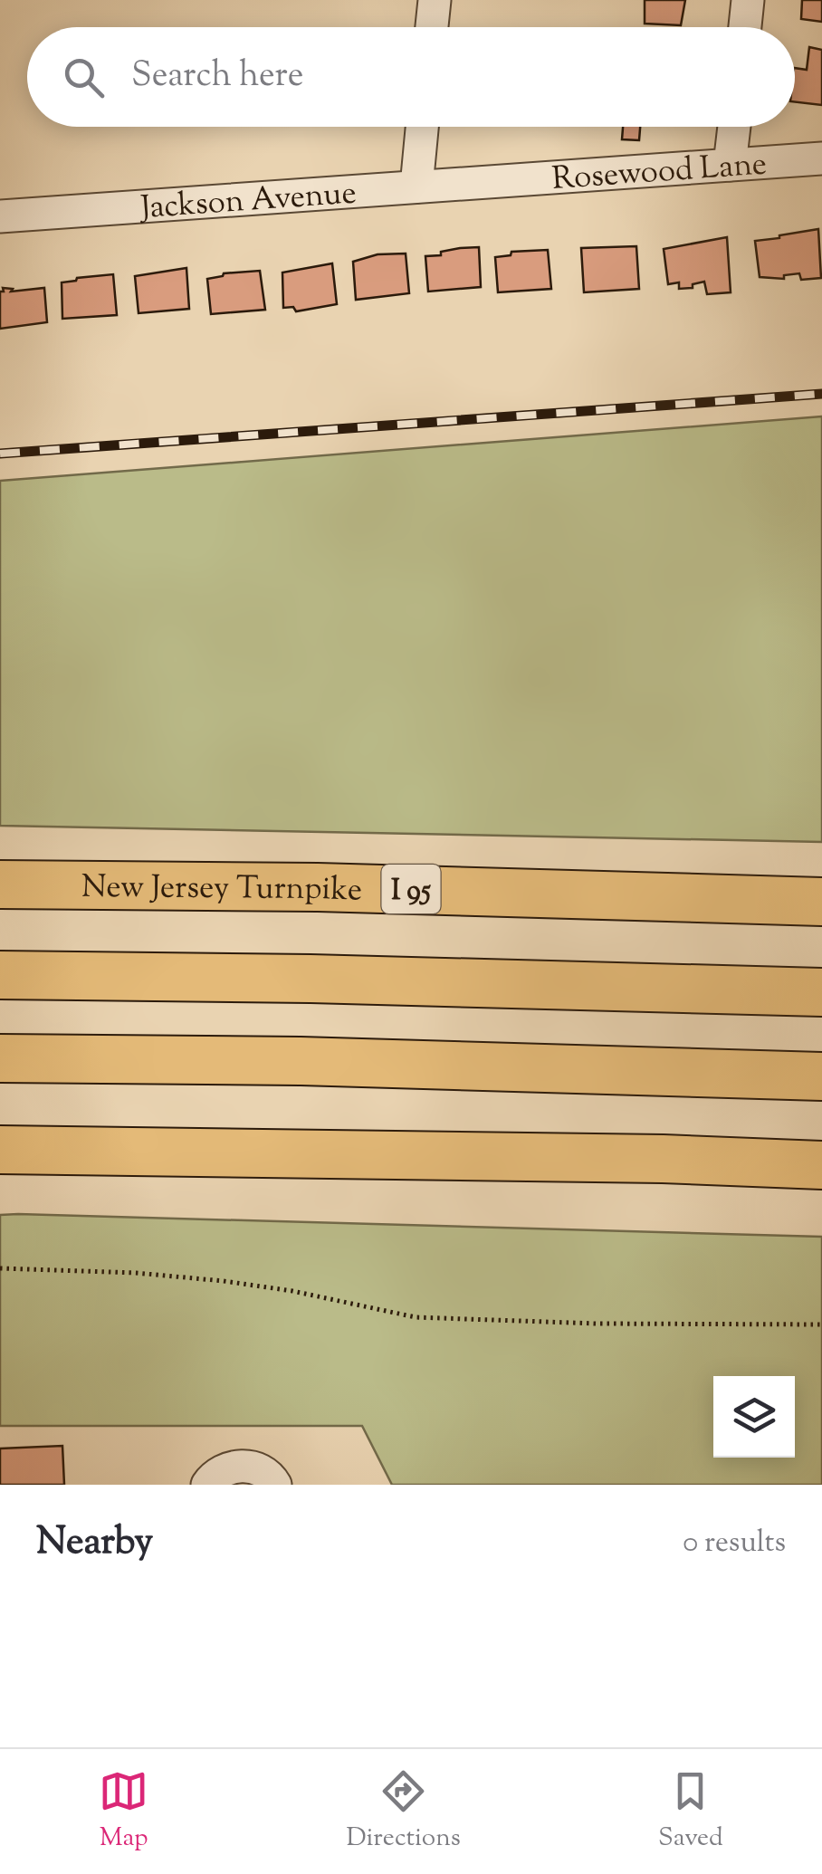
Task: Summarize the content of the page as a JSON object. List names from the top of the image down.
{
  "streets": {
    "highway": ["New Jersey Turnpike", "I 95"],
    "street": ["Rosewood Lane", "Jackson Avenue"]
  },
  "crossings": [
    ["Rosewood Lane", "Jackson Avenue"]
  ],
  "page": {
    "search": "Search here",
    "heading": ["Nearby", "0 results"],
    "nav": ["Map", "Directions", "Saved"]
  }
}
